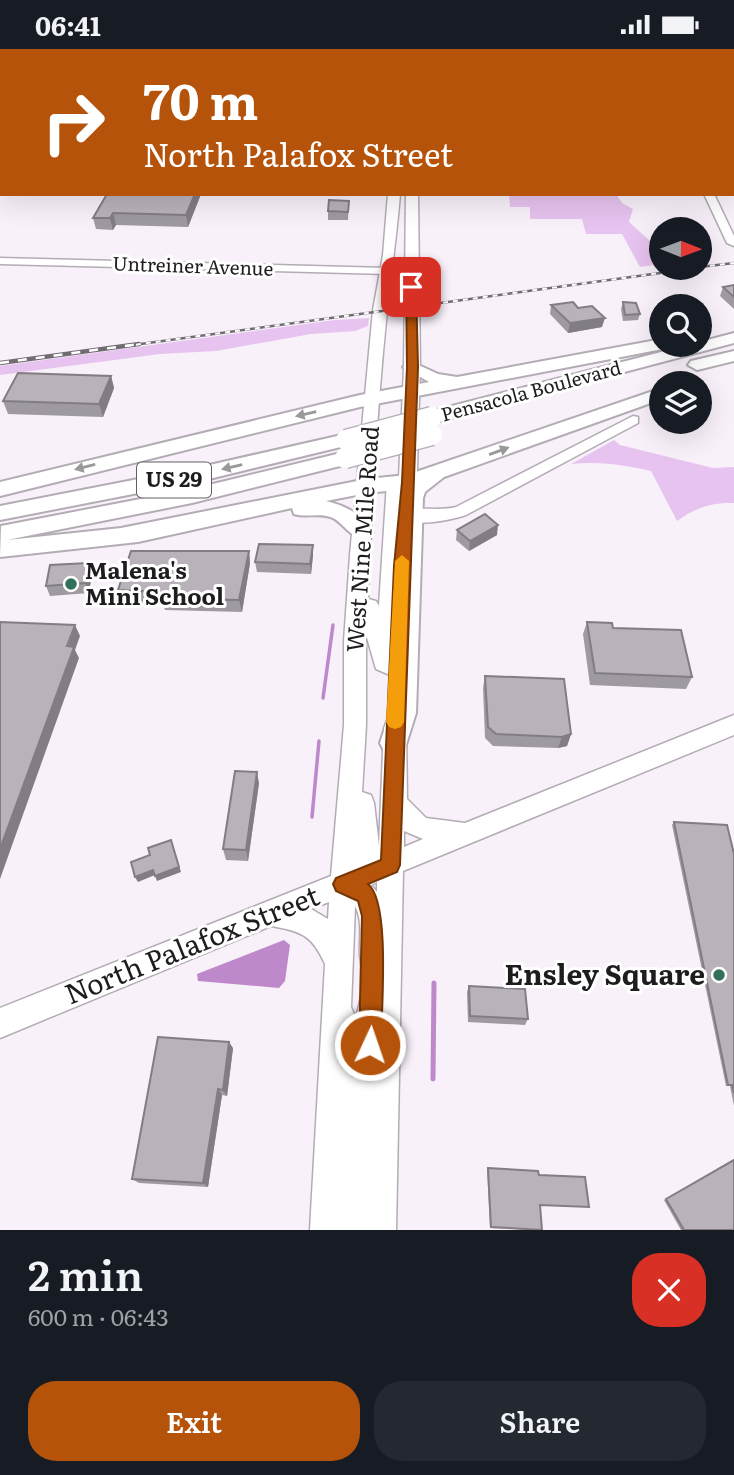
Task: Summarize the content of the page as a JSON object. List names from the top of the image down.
{
  "streets": {
    "highway": ["Pensacola Boulevard", "US 29"],
    "main road": ["West Nine Mile Road", "North Palafox Street"],
    "street": ["Untreiner Avenue"]
  },
  "crossings": [
    ["Untreiner Avenue", "West Nine Mile Road"],
    ["West Nine Mile Road", "North Palafox Street"]
  ],
  "places": ["Malena's Mini School", "Ensley Square"],
  "north": "right",
  "page": {
    "status": "06:41",
    "turn": ["70 m", "North Palafox Street"],
    "heading": ["2 min", "600 m · 06:43"],
    "buttons": ["Exit", "Share"]
  }
}
